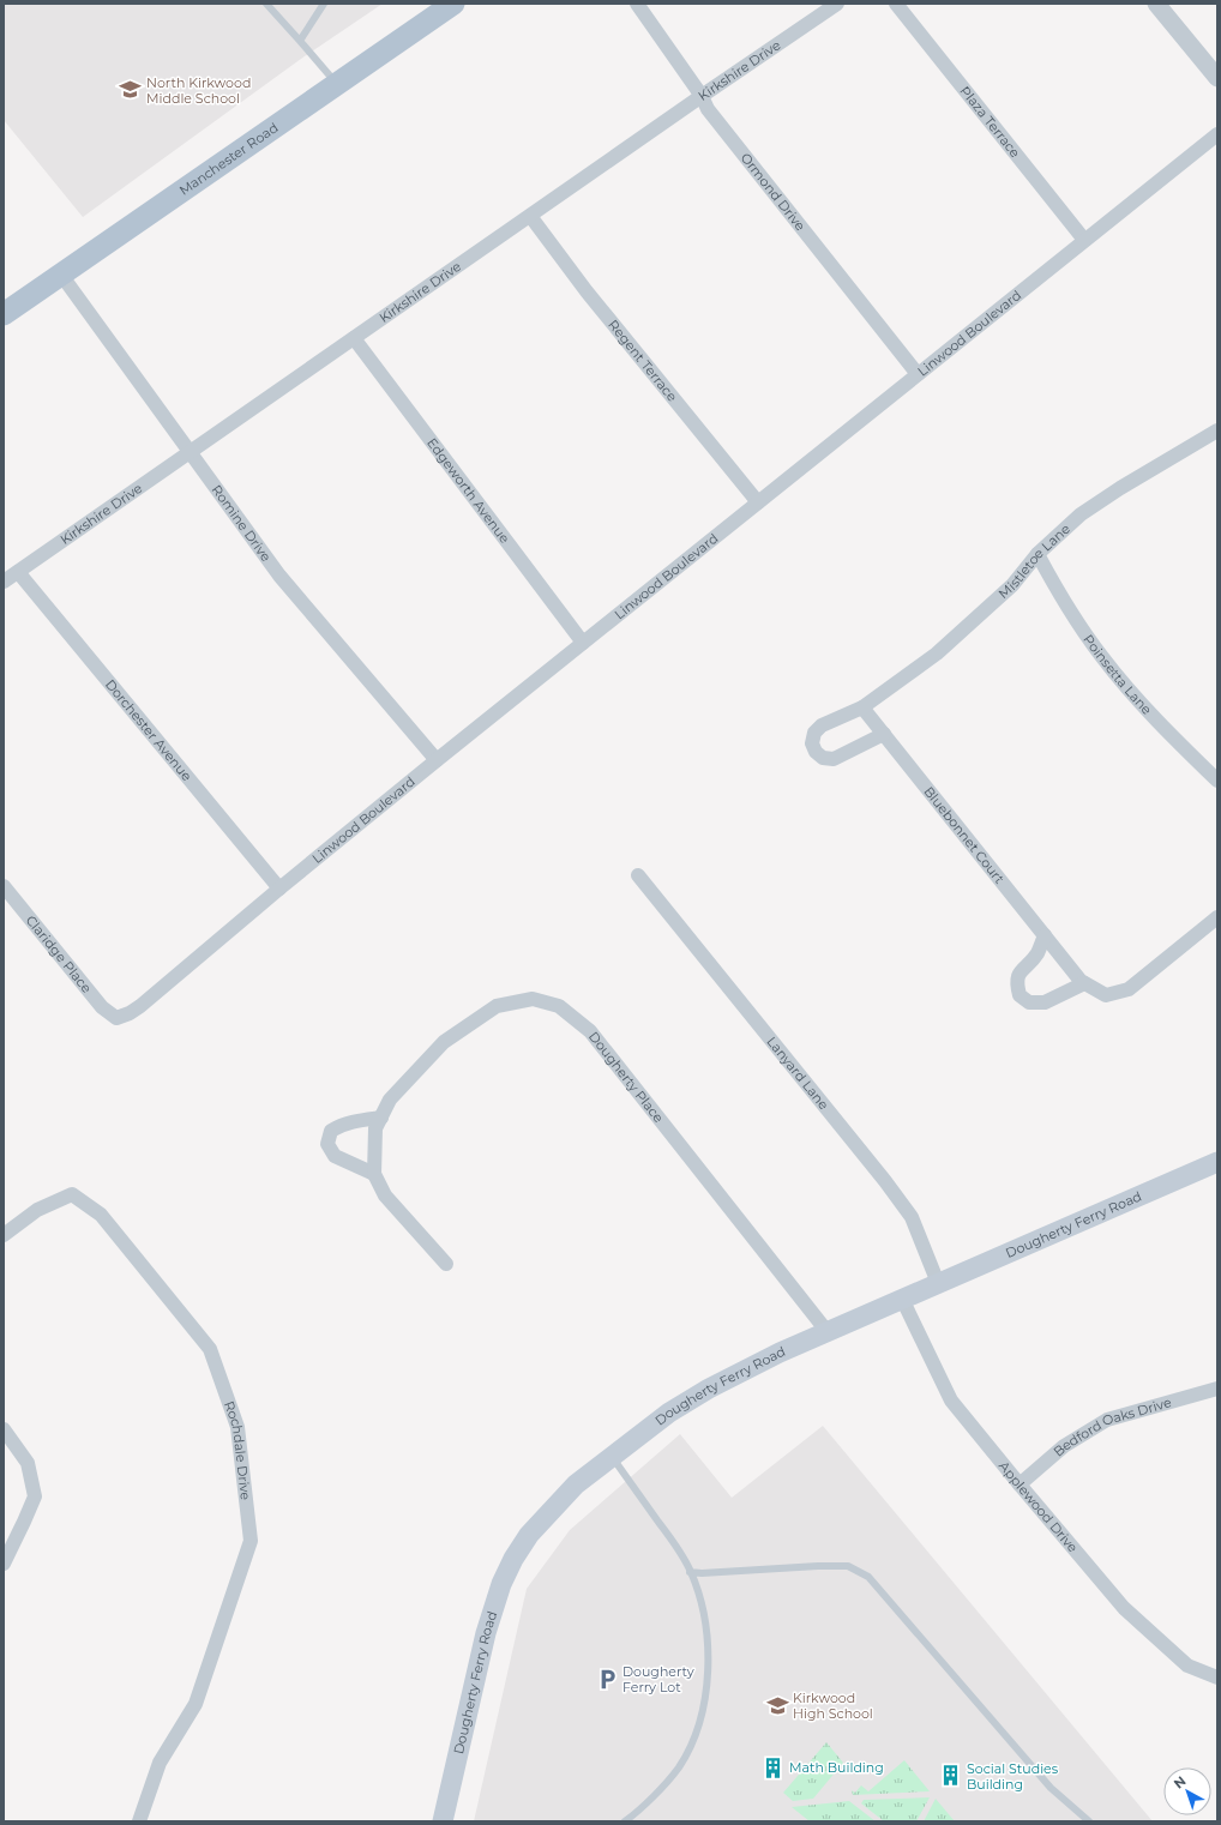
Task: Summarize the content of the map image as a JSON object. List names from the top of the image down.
{
  "streets": {
    "main road": ["Manchester Road", "Dougherty Ferry Road"],
    "street": [
      "Kirkshire Drive",
      "Plaza Terrace",
      "Ormond Drive",
      "Linwood Boulevard",
      "Regent Terrace",
      "Edgeworth Avenue",
      "Romine Drive",
      "Mistletoe Lane",
      "Poinsetta Lane",
      "Dorchester Avenue",
      "Bluebonnet Court",
      "Claridge Place",
      "Lanyard Lane",
      "Dougherty Place",
      "Bedford Oaks Drive",
      "Rochdale Drive",
      "Applewood Drive"
    ]
  },
  "crossings": [
    ["Kirkshire Drive", "Ormond Drive"],
    ["Kirkshire Drive", "Regent Terrace"],
    ["Kirkshire Drive", "Edgeworth Avenue"],
    ["Kirkshire Drive", "Romine Drive"],
    ["Kirkshire Drive", "Dorchester Avenue"],
    ["Plaza Terrace", "Linwood Boulevard"],
    ["Manchester Road", "Romine Drive"],
    ["Ormond Drive", "Linwood Boulevard"],
    ["Linwood Boulevard", "Regent Terrace"],
    ["Linwood Boulevard", "Edgeworth Avenue"],
    ["Linwood Boulevard", "Romine Drive"],
    ["Linwood Boulevard", "Dorchester Avenue"],
    ["Linwood Boulevard", "Claridge Place"],
    ["Mistletoe Lane", "Poinsetta Lane"],
    ["Mistletoe Lane", "Bluebonnet Court"],
    ["Lanyard Lane", "Dougherty Ferry Road"],
    ["Dougherty Place", "Dougherty Ferry Road"],
    ["Dougherty Ferry Road", "Applewood Drive"],
    ["Bedford Oaks Drive", "Applewood Drive"]
  ],
  "places": {
    "school or university": ["North Kirkwood Middle School", "Kirkwood High School"],
    "parking": ["Dougherty Ferry Lot"],
    "building": ["Math Building", "Social Studies Building"]
  },
  "north": "top left"
}
